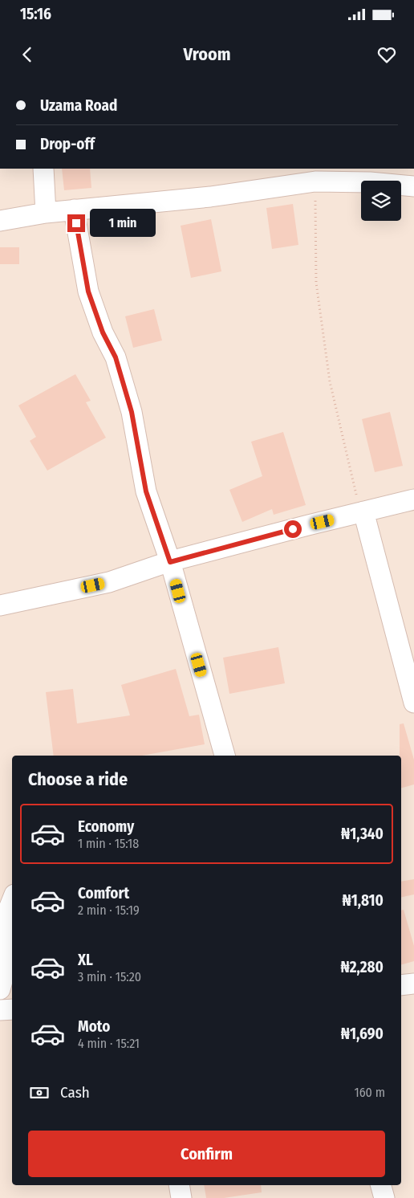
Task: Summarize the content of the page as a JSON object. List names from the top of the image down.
{
  "page": {
    "status": "15:16",
    "header": "Vroom",
    "banner": ["Uzama Road", "Drop-off"],
    "bubble": "1 min",
    "heading": "Choose a ride",
    "list": [
      {
        "name": "Economy",
        "note": "1 min · 15:18",
        "value": "₦1,340"
      },
      {
        "name": "Comfort",
        "note": "2 min · 15:19",
        "value": "₦1,810"
      },
      {
        "name": "XL",
        "note": "3 min · 15:20",
        "value": "₦2,280"
      },
      {
        "name": "Moto",
        "note": "4 min · 15:21",
        "value": "₦1,690"
      }
    ],
    "pay": ["Cash", "160 m"],
    "buttons": "Confirm"
  }
}
